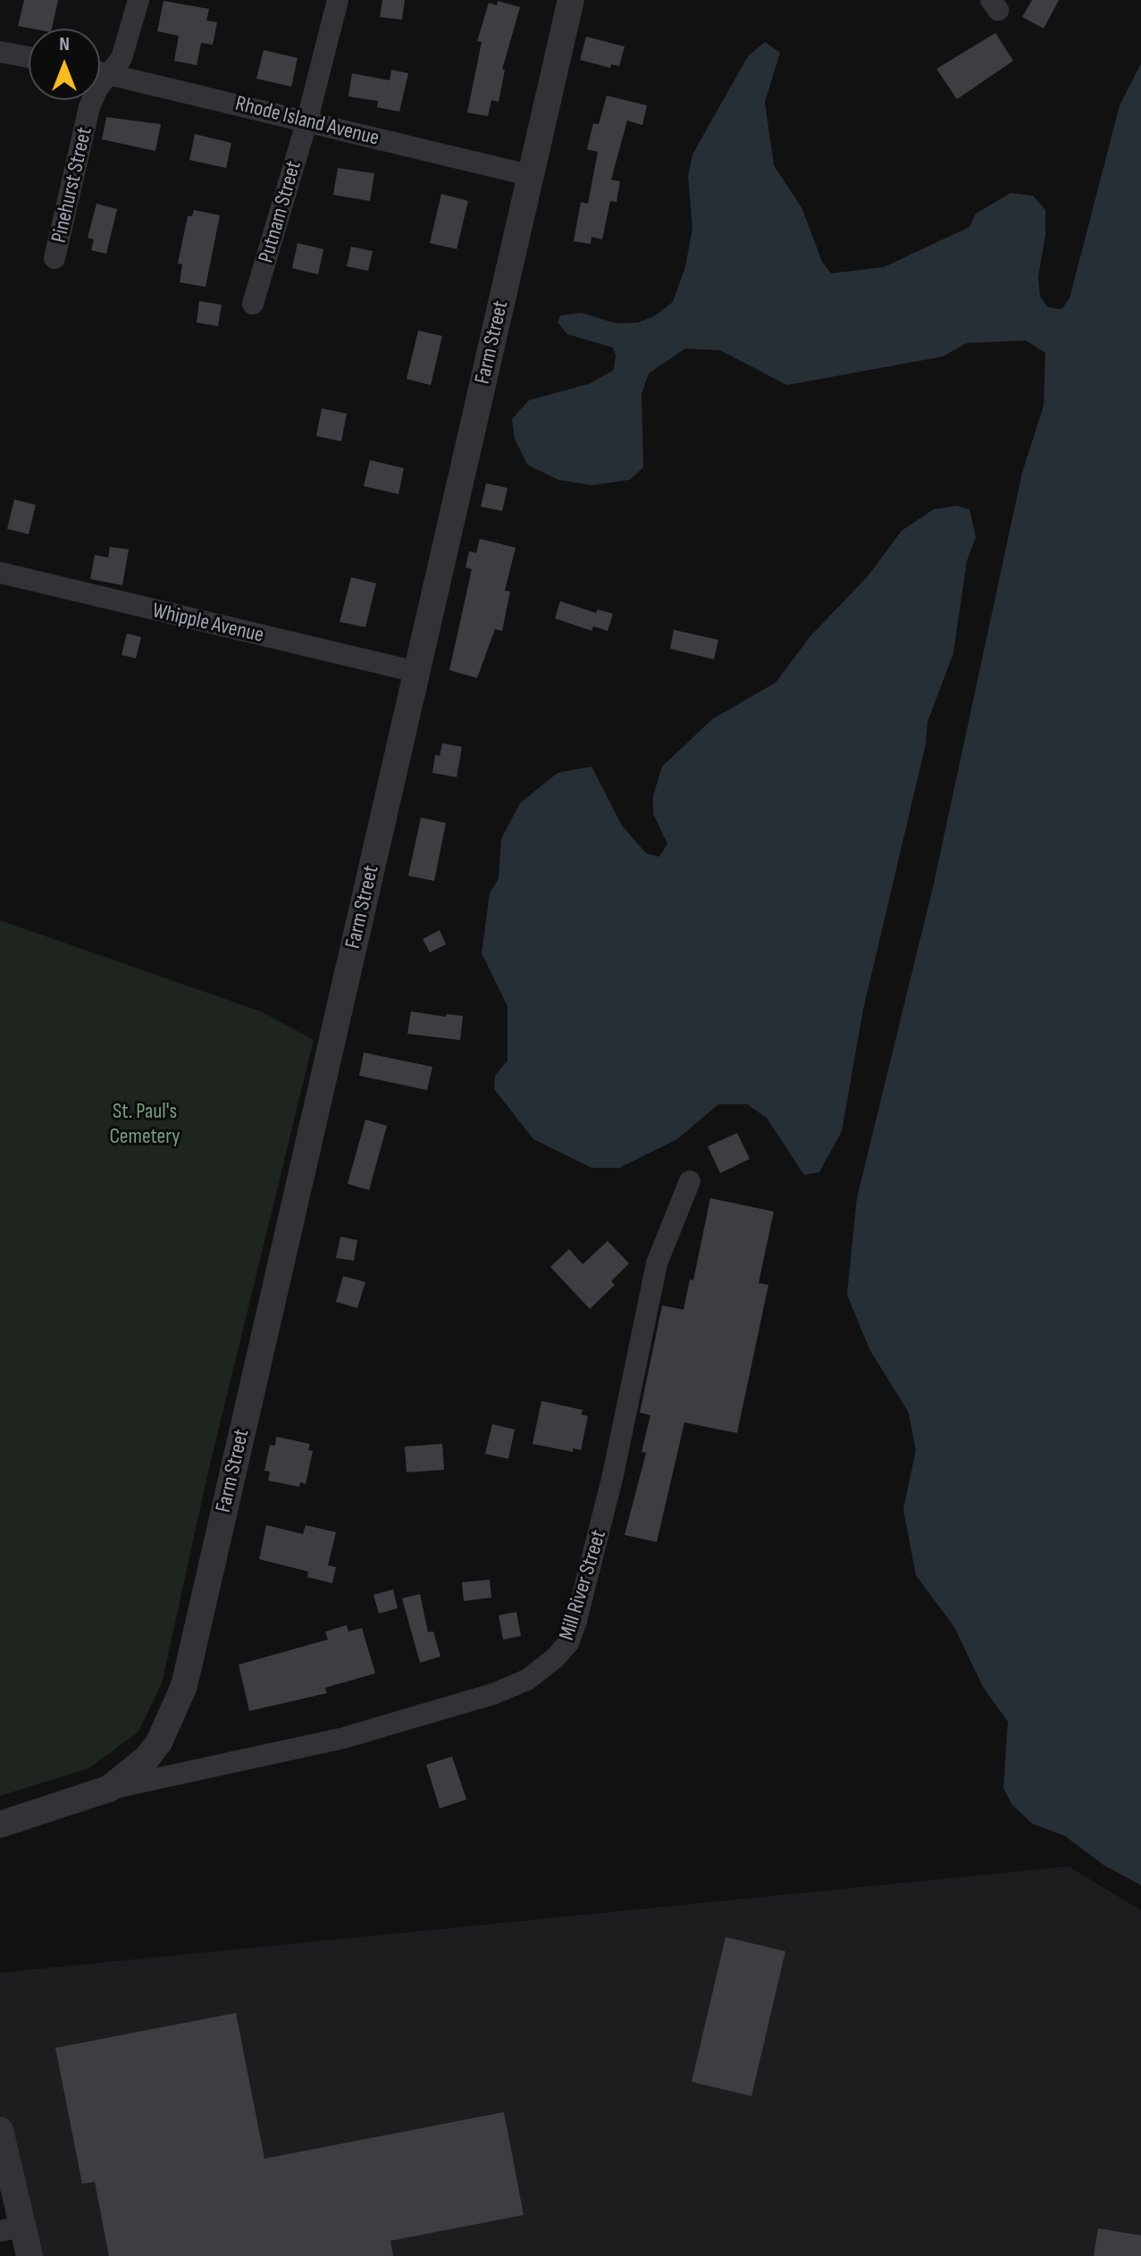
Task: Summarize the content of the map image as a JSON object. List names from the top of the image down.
{
  "streets": {
    "street": [
      "Rhode Island Avenue",
      "Pinehurst Street",
      "Putnam Street",
      "Farm Street",
      "Whipple Avenue",
      "Mill River Street"
    ]
  },
  "crossings": [
    ["Rhode Island Avenue", "Pinehurst Street"],
    ["Rhode Island Avenue", "Putnam Street"],
    ["Rhode Island Avenue", "Farm Street"],
    ["Farm Street", "Whipple Avenue"],
    ["Farm Street", "Mill River Street"]
  ],
  "parks": ["St. Paul's Cemetery"],
  "north": "top"
}
